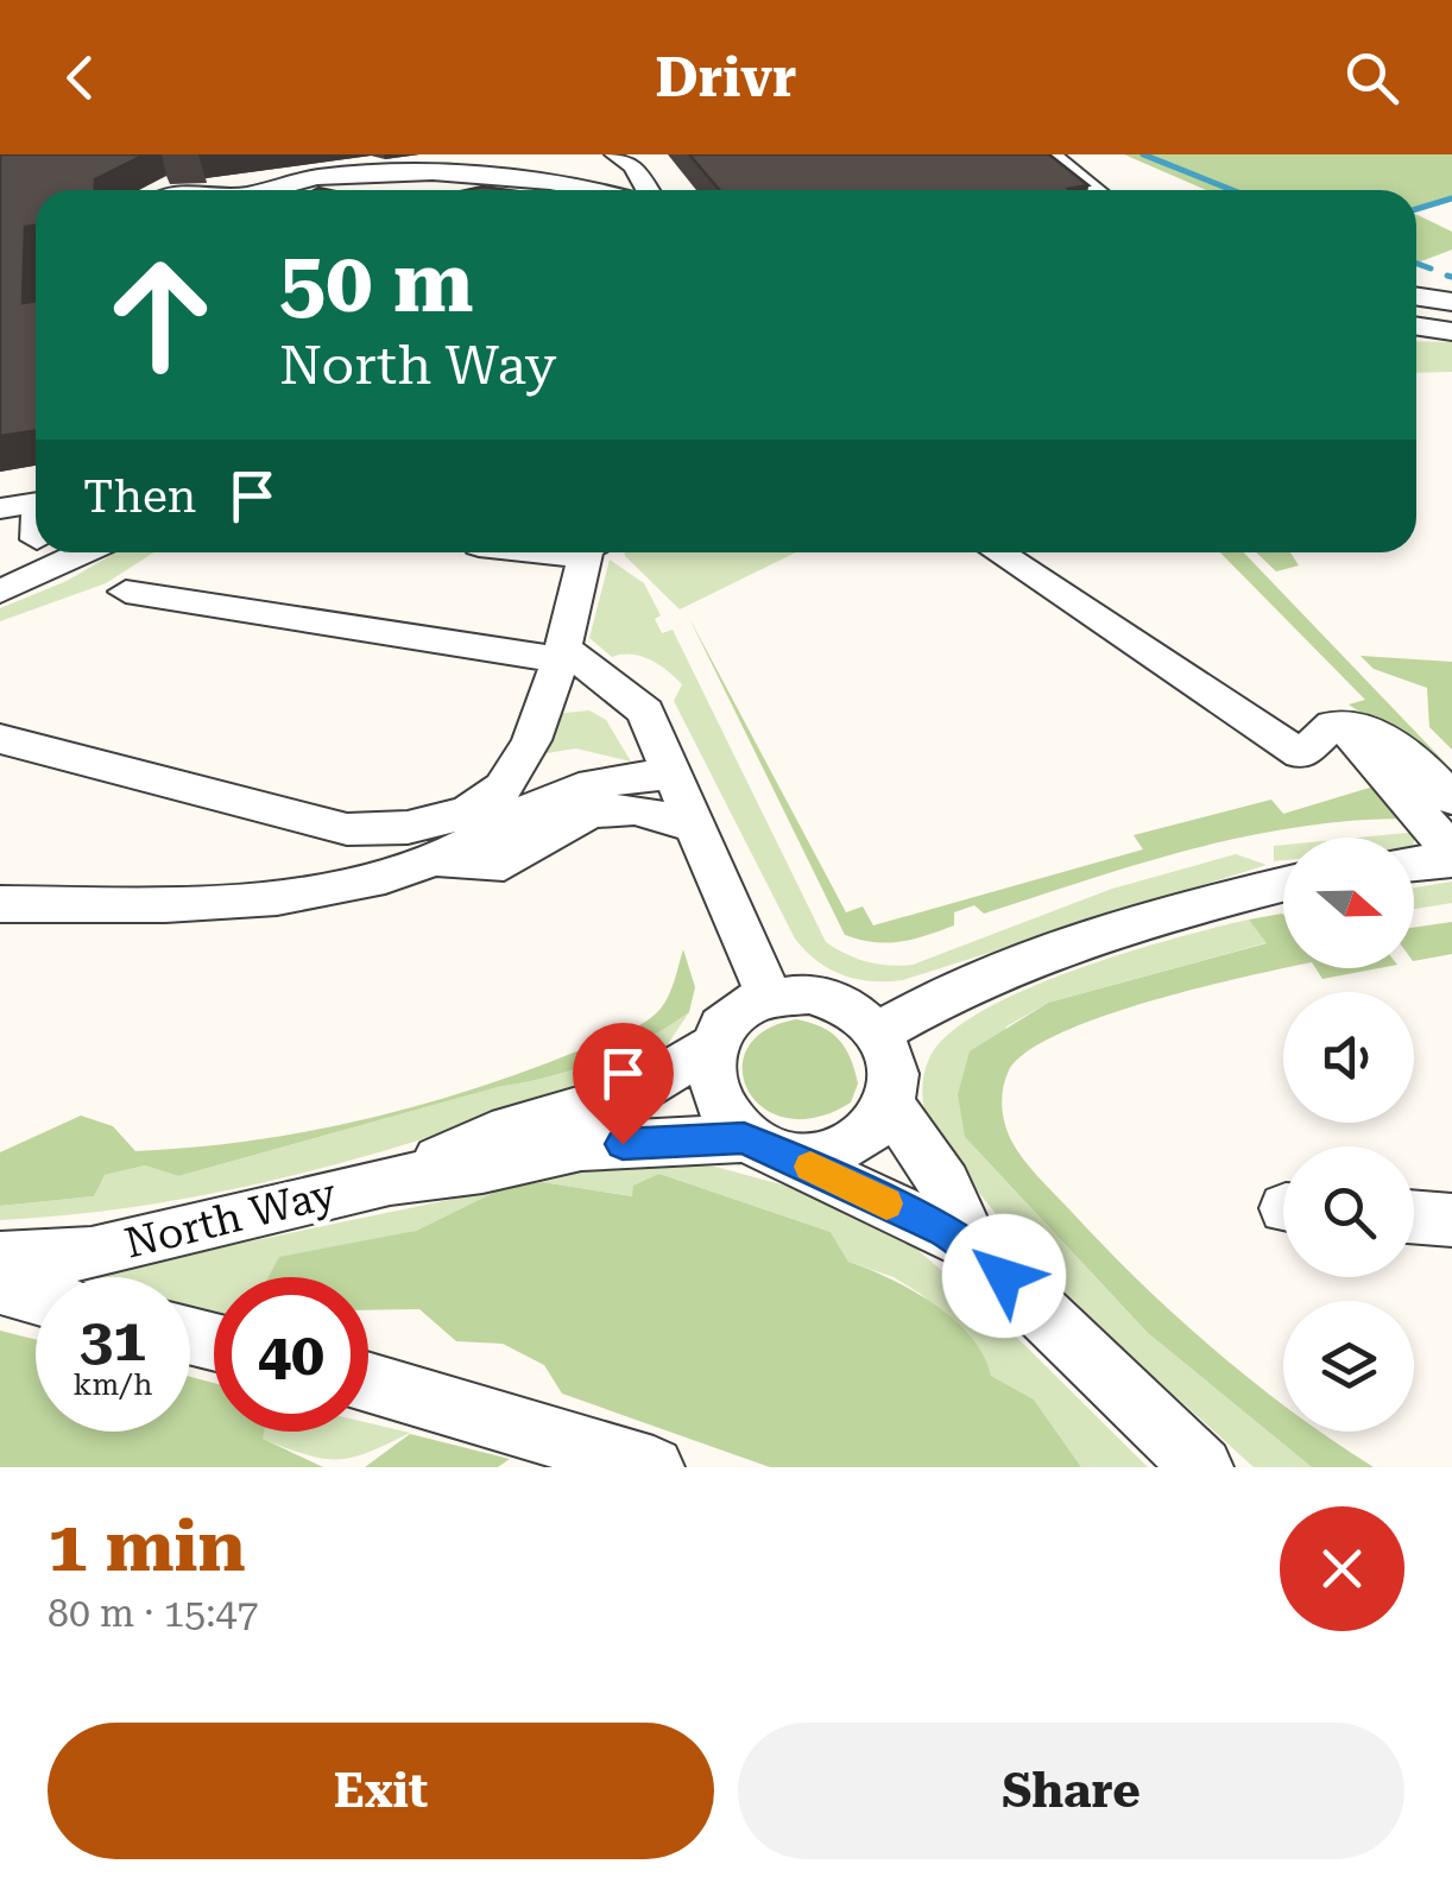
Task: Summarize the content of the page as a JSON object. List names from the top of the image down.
{
  "streets": {
    "street": ["North Way"]
  },
  "north": "right",
  "page": {
    "header": "Drivr",
    "turn": ["50 m", "North Way"],
    "then": "Then",
    "speed": "31 km/h",
    "limit": "40",
    "heading": ["1 min", "80 m · 15:47"],
    "buttons": ["Exit", "Share"]
  }
}
